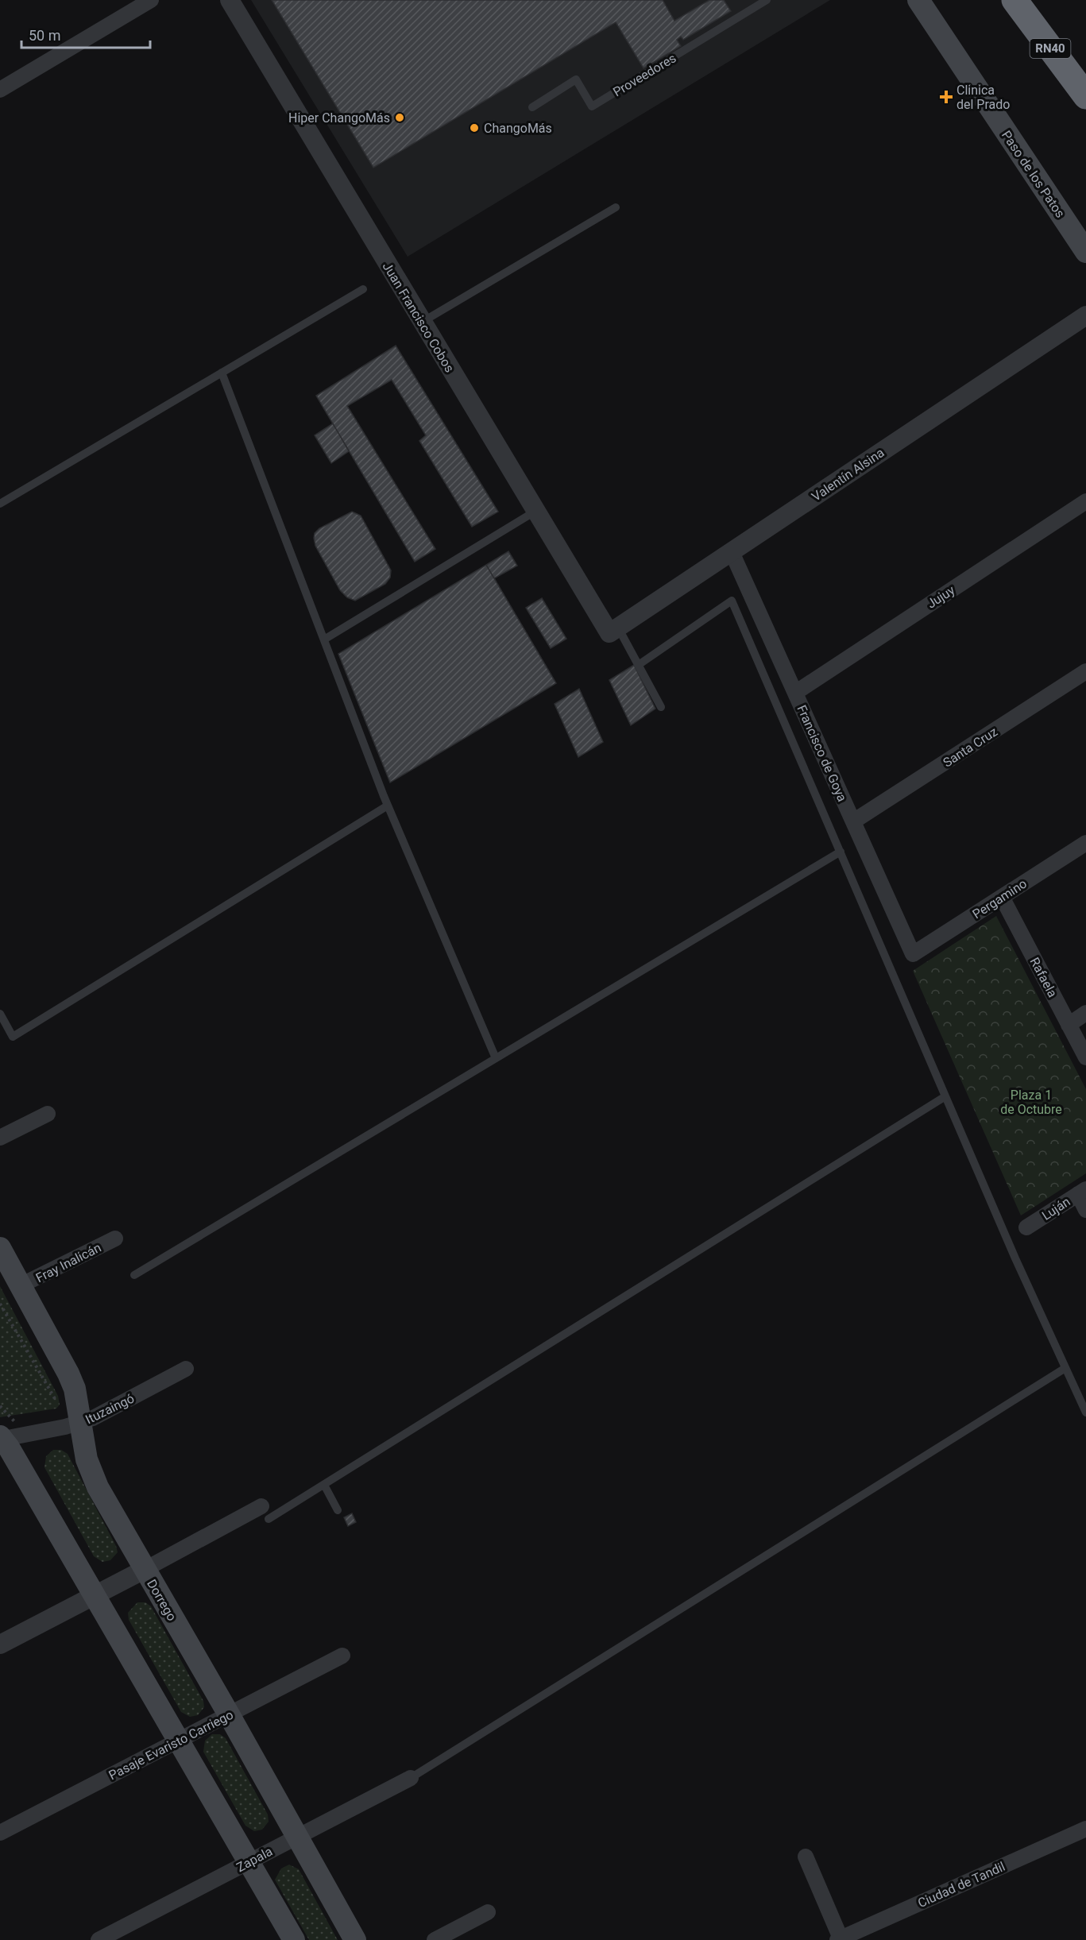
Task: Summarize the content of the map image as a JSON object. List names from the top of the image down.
{
  "streets": {
    "highway": ["RN40"],
    "main road": ["Paso de los Patos", "Dorrego"],
    "street": [
      "Juan Francisco Cobos",
      "Valentín Alsina",
      "Jujuy",
      "Santa Cruz",
      "Francisco de Goya",
      "Pergamino",
      "Rafaela",
      "Luján",
      "Fray Inalicán",
      "Ituzaingó",
      "Pasaje Evaristo Carriego",
      "Zapala",
      "Ciudad de Tandil"
    ],
    "lane": ["Proveedores"]
  },
  "crossings": [
    ["Juan Francisco Cobos", "Valentín Alsina"],
    ["Valentín Alsina", "Francisco de Goya"],
    ["Jujuy", "Francisco de Goya"],
    ["Santa Cruz", "Francisco de Goya"],
    ["Francisco de Goya", "Pergamino"],
    ["Pergamino", "Rafaela"],
    ["Fray Inalicán", "Dorrego"],
    ["Ituzaingó", "Dorrego"],
    ["Dorrego", "Pasaje Evaristo Carriego"],
    ["Dorrego", "Zapala"]
  ],
  "parks": ["Plaza 1 de Octubre"],
  "places": {
    "health": ["Clinica del Prado"],
    "other": ["Hiper ChangoMás", "ChangoMás"]
  },
  "scale_bar": "50 m"
}
